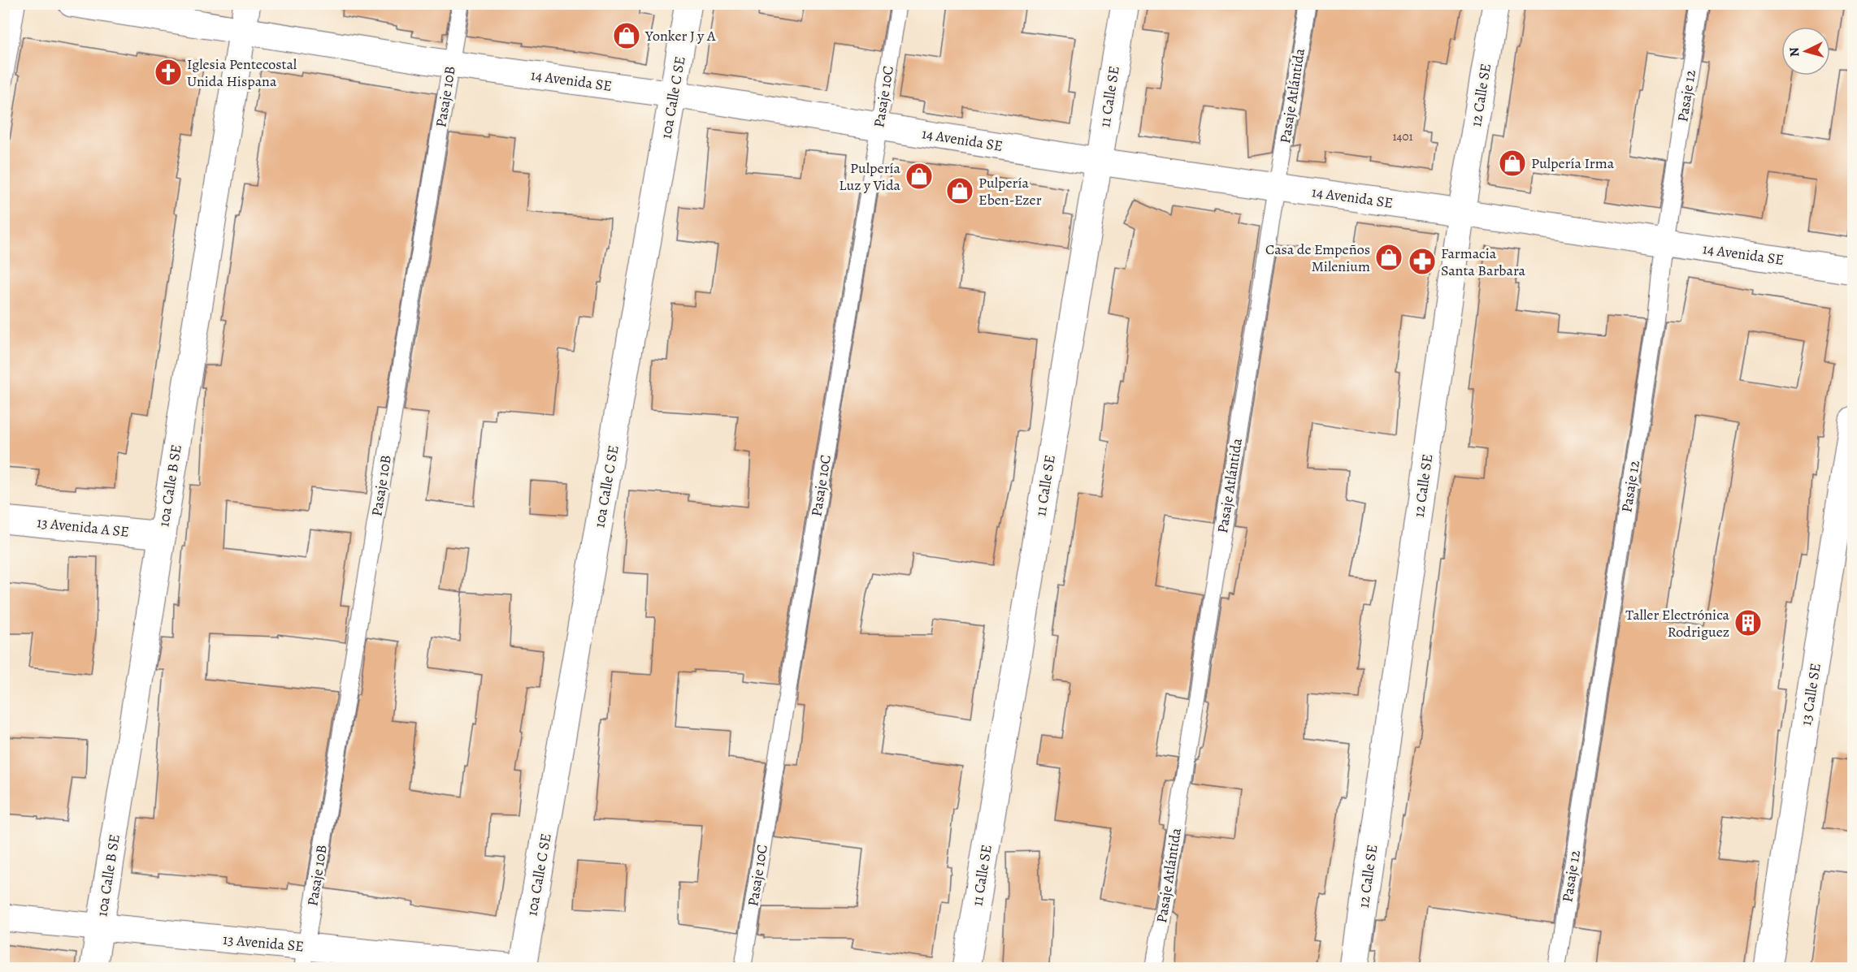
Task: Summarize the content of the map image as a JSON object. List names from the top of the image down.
{
  "streets": {
    "street": [
      "14 Avenida SE",
      "12 Calle SE",
      "11 Calle SE",
      "10a Calle C SE",
      "10a Calle B SE",
      "13 Avenida A SE",
      "13 Calle SE",
      "13 Avenida SE"
    ],
    "lane": [
      "Pasaje Atlántida",
      "Pasaje 12",
      "Pasaje 10B",
      "Pasaje 10C"
    ]
  },
  "crossings": [
    ["14 Avenida SE", "12 Calle SE"],
    ["14 Avenida SE", "Pasaje Atlántida"],
    ["14 Avenida SE", "Pasaje 12"],
    ["14 Avenida SE", "Pasaje 10B"],
    ["14 Avenida SE", "Pasaje 10C"],
    ["14 Avenida SE", "11 Calle SE"],
    ["14 Avenida SE", "10a Calle C SE"],
    ["14 Avenida SE", "10a Calle B SE"],
    ["Pasaje 10B", "13 Avenida SE"],
    ["10a Calle C SE", "13 Avenida SE"],
    ["10a Calle B SE", "13 Avenida A SE"],
    ["10a Calle B SE", "13 Avenida SE"]
  ],
  "places": {
    "shop": [
      "Yonker J y A",
      "Pulpería Irma",
      "Pulpería Luz y Vida",
      "Pulpería Eben-Ezer",
      "Casa de Empeños Milenium"
    ],
    "church": ["Iglesia Pentecostal Unida Hispana"],
    "pharmacy": ["Farmacia Santa Barbara"],
    "building": ["Taller Electrónica Rodriguez"]
  },
  "house_numbers": ["1401"],
  "north": "left"
}
